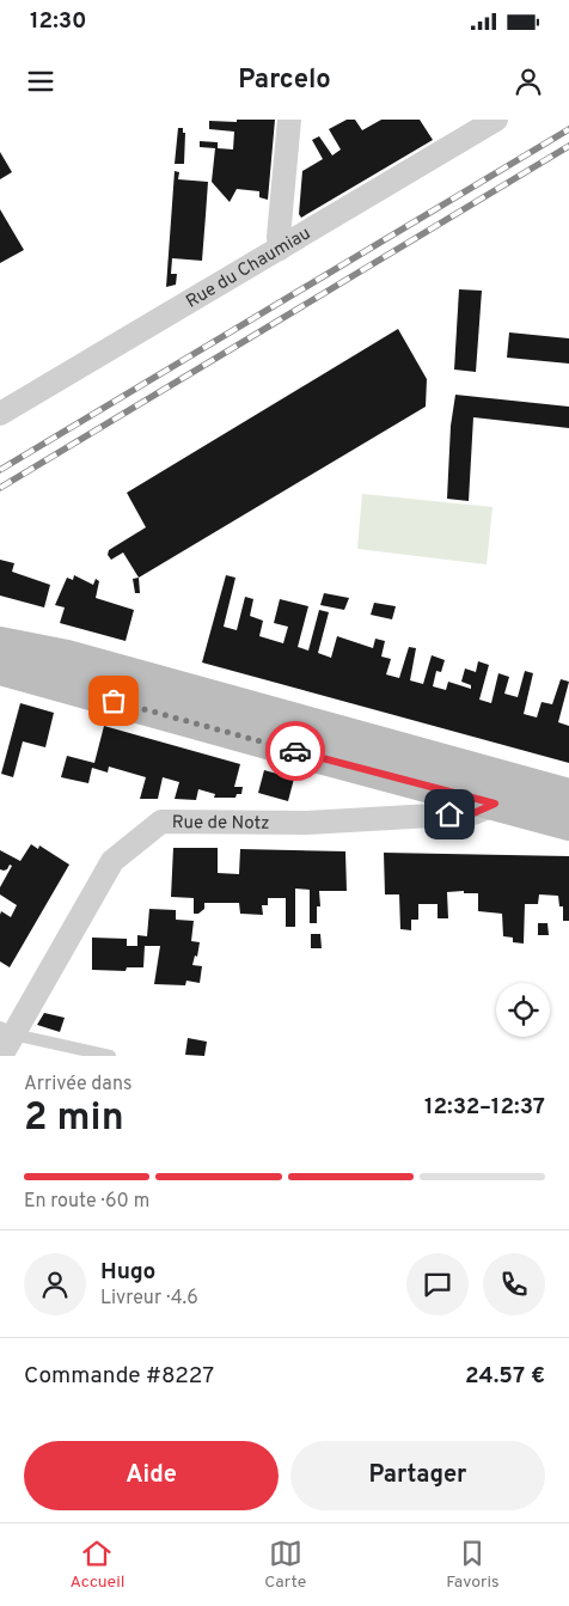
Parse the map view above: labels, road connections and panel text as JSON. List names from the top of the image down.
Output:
{
  "streets": {
    "street": ["Rue du Chaumiau", "Rue de Notz"]
  },
  "page": {
    "status": "12:30",
    "header": "Parcelo",
    "heading": ["2 min", "Arrivée dans", "12:32–12:37"],
    "panel": [
      "Hugo",
      "Livreur · 4.6",
      "Commande #8227",
      "24.57 €"
    ],
    "bar": "En route · 60 m",
    "buttons": ["Aide", "Partager"],
    "tabs": ["Accueil", "Carte", "Favoris"]
  }
}
